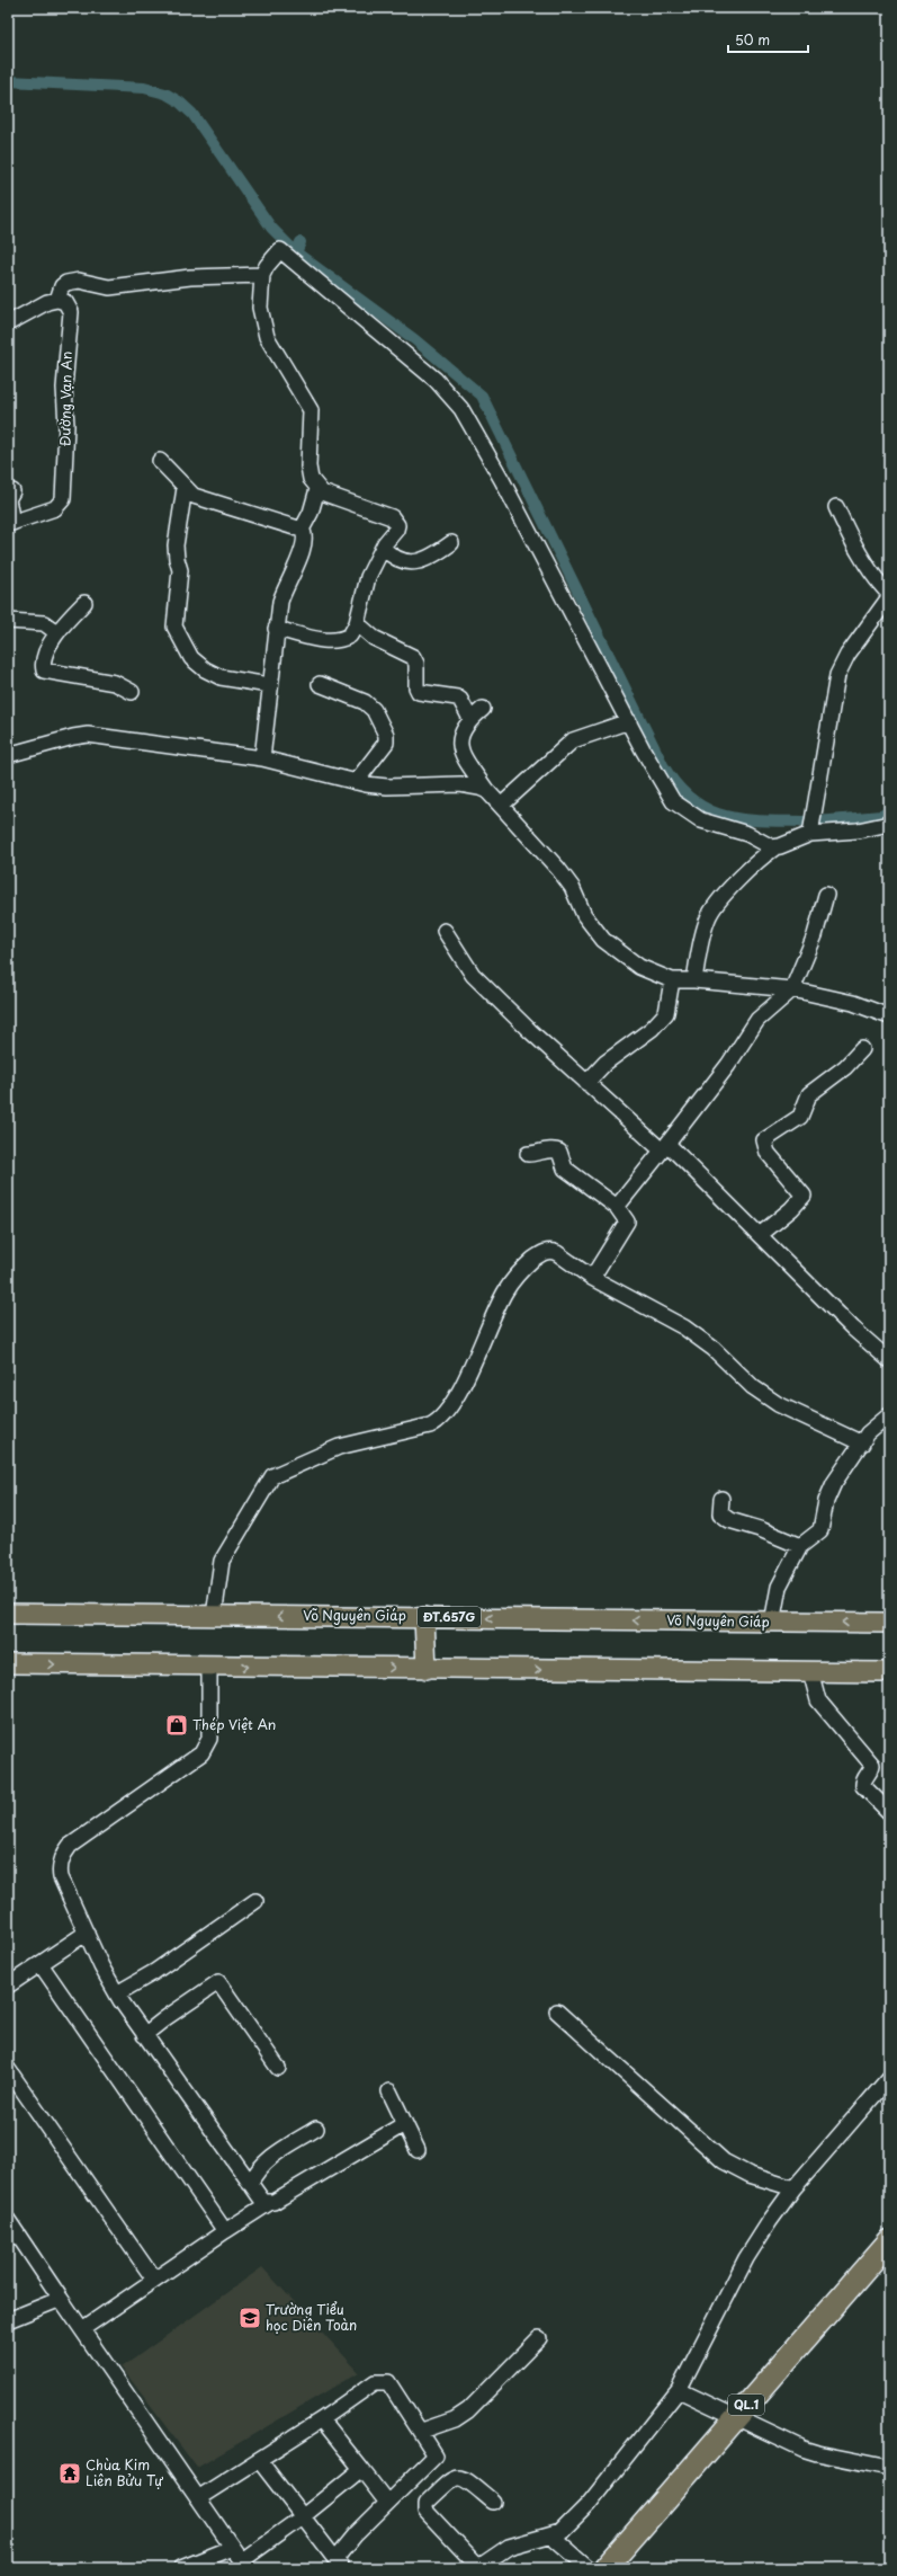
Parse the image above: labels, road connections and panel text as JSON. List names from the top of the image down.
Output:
{
  "streets": {
    "highway": ["QL.1"],
    "main road": ["Võ Nguyên Giáp", "ĐT.657G"],
    "street": ["Đường Vạn An"]
  },
  "places": {
    "shop": ["Thép Việt An"],
    "school or university": ["Trường Tiểu học Diên Toàn"],
    "temple": ["Chùa Kim Liên Bửu Tự"]
  },
  "scale_bar": "50 m"
}
